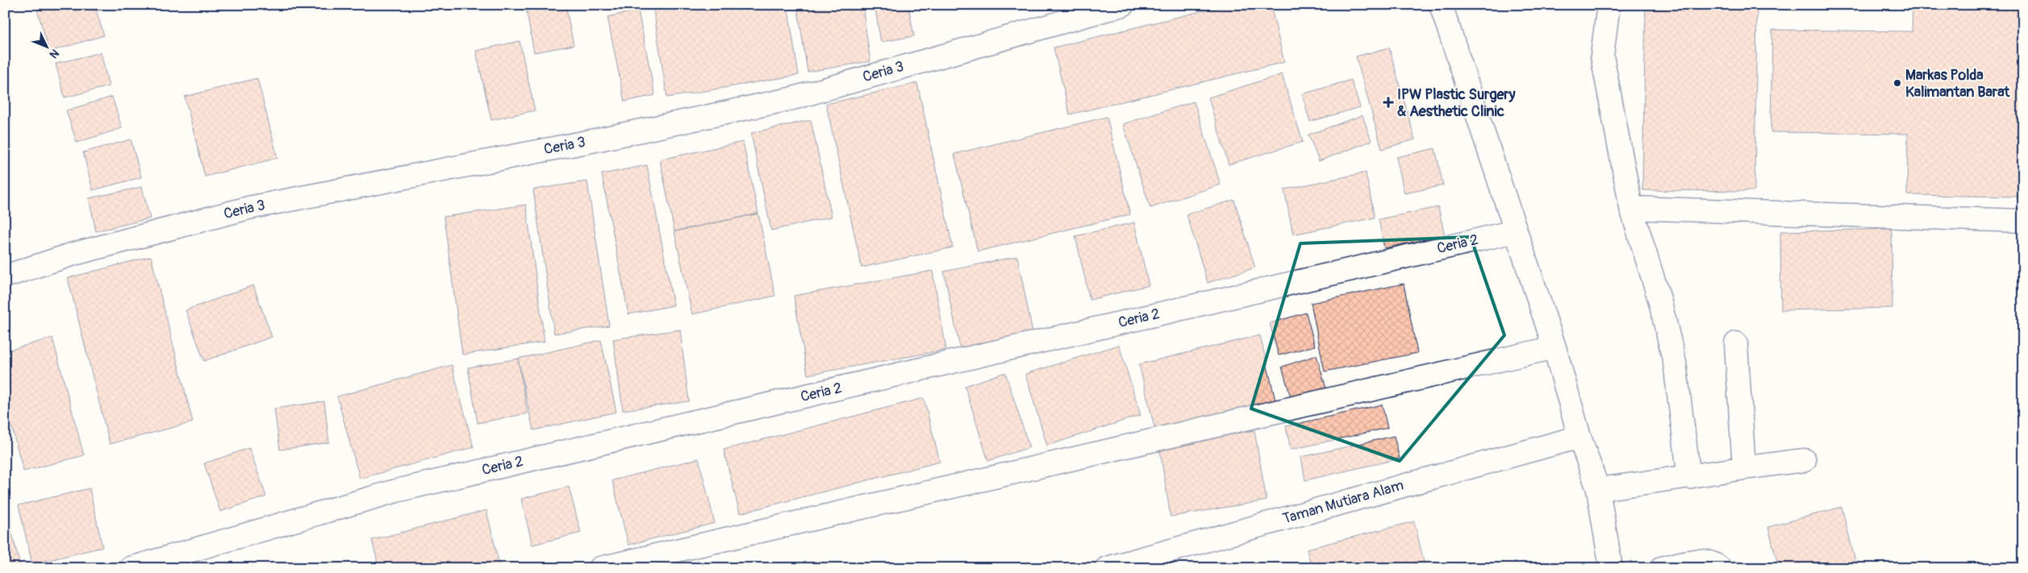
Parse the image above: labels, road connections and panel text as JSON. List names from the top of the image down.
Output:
{
  "streets": {
    "street": ["Ceria 3", "Ceria 2", "Taman Mutiara Alam"]
  },
  "places": {
    "other": ["Markas Polda Kalimantan Barat"],
    "health": ["IPW Plastic Surgery & Aesthetic Clinic"]
  },
  "north": "bottom right"
}
